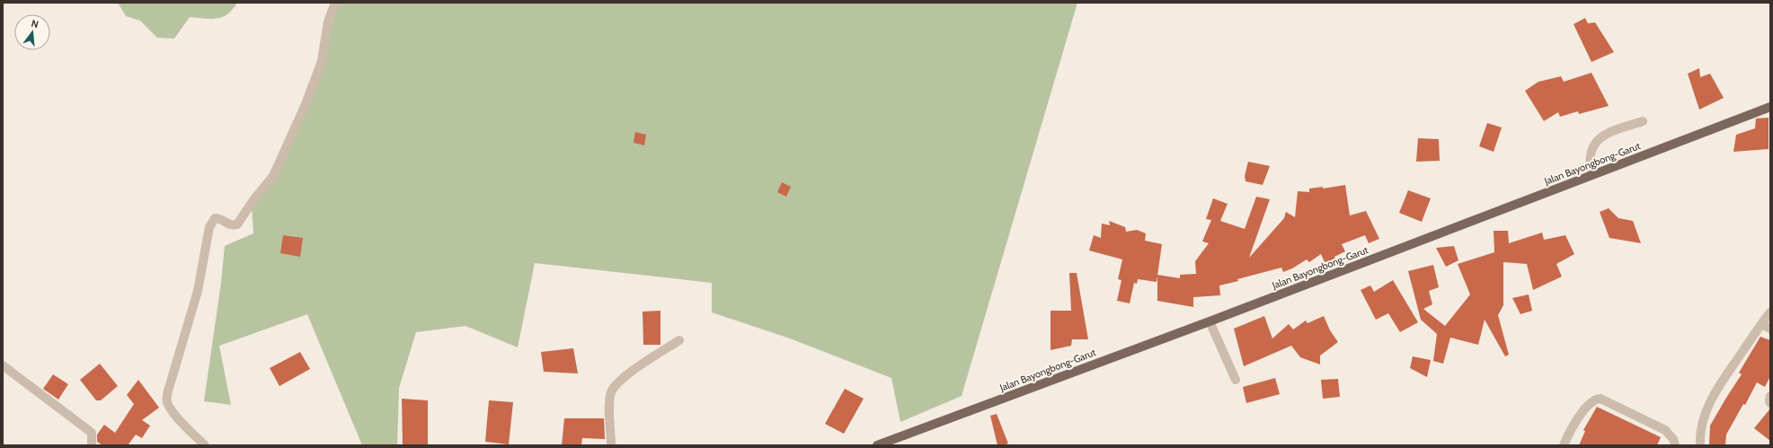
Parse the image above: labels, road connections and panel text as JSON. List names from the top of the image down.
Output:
{
  "streets": {
    "main road": ["Jalan Bayongbong-Garut"]
  },
  "north": "top"
}
